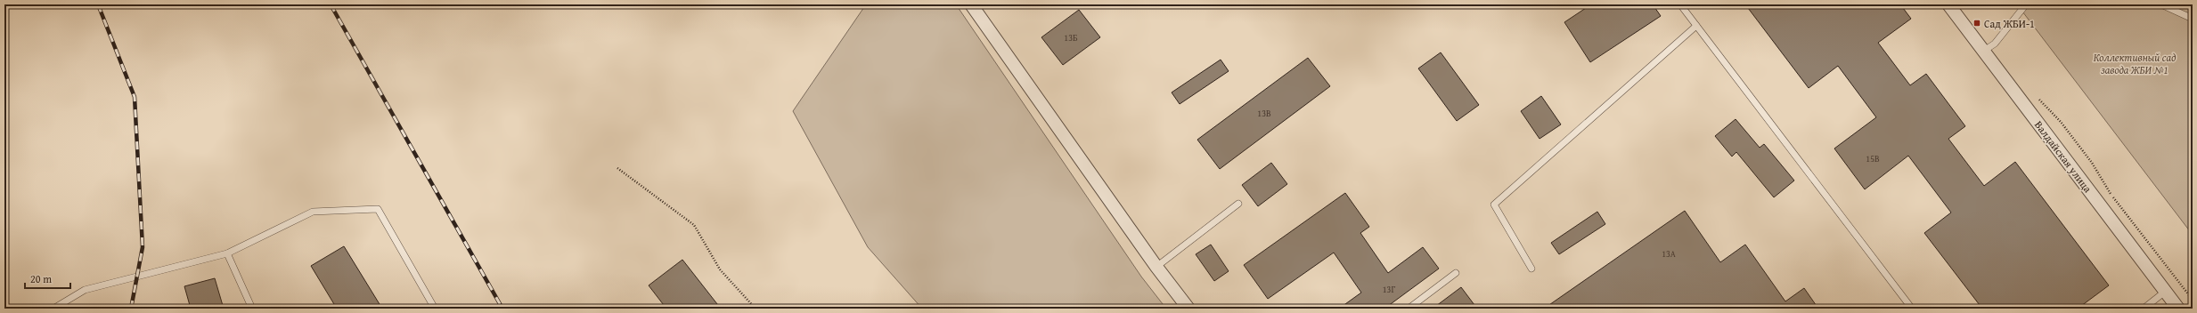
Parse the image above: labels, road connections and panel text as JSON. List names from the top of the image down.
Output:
{
  "streets": {
    "street": ["Валдайская улица"]
  },
  "parks": ["Коллективный сад завода ЖБИ №1"],
  "places": {
    "transit": ["Сад ЖБИ-1"]
  },
  "house_numbers": [
    "13Б",
    "13В",
    "15В",
    "13А",
    "13Г"
  ],
  "scale_bar": "20 m"
}
